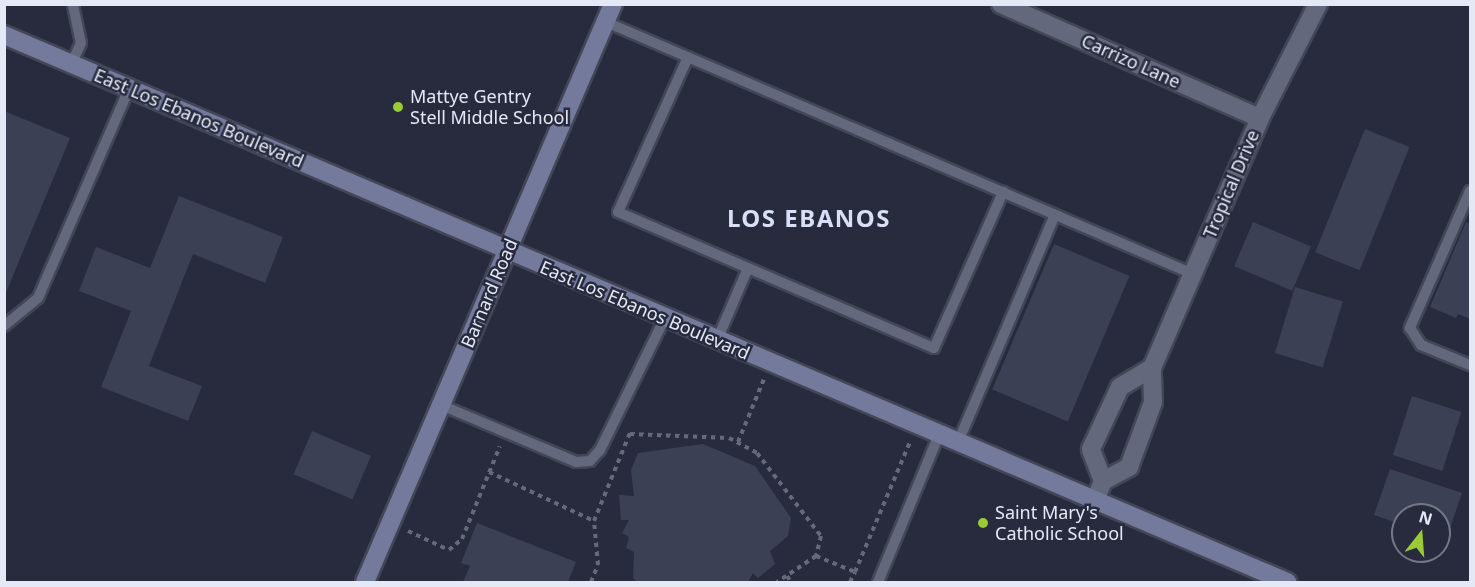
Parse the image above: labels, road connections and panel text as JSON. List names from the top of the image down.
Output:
{
  "streets": {
    "street": [
      "Carrizo Lane",
      "East Los Ebanos Boulevard",
      "Tropical Drive",
      "Barnard Road"
    ]
  },
  "crossings": [
    ["Carrizo Lane", "Tropical Drive"],
    ["East Los Ebanos Boulevard", "Barnard Road"]
  ],
  "districts": ["LOS EBANOS"],
  "places": ["Mattye Gentry Stell Middle School", "Saint Mary's Catholic School"],
  "north": "top"
}
